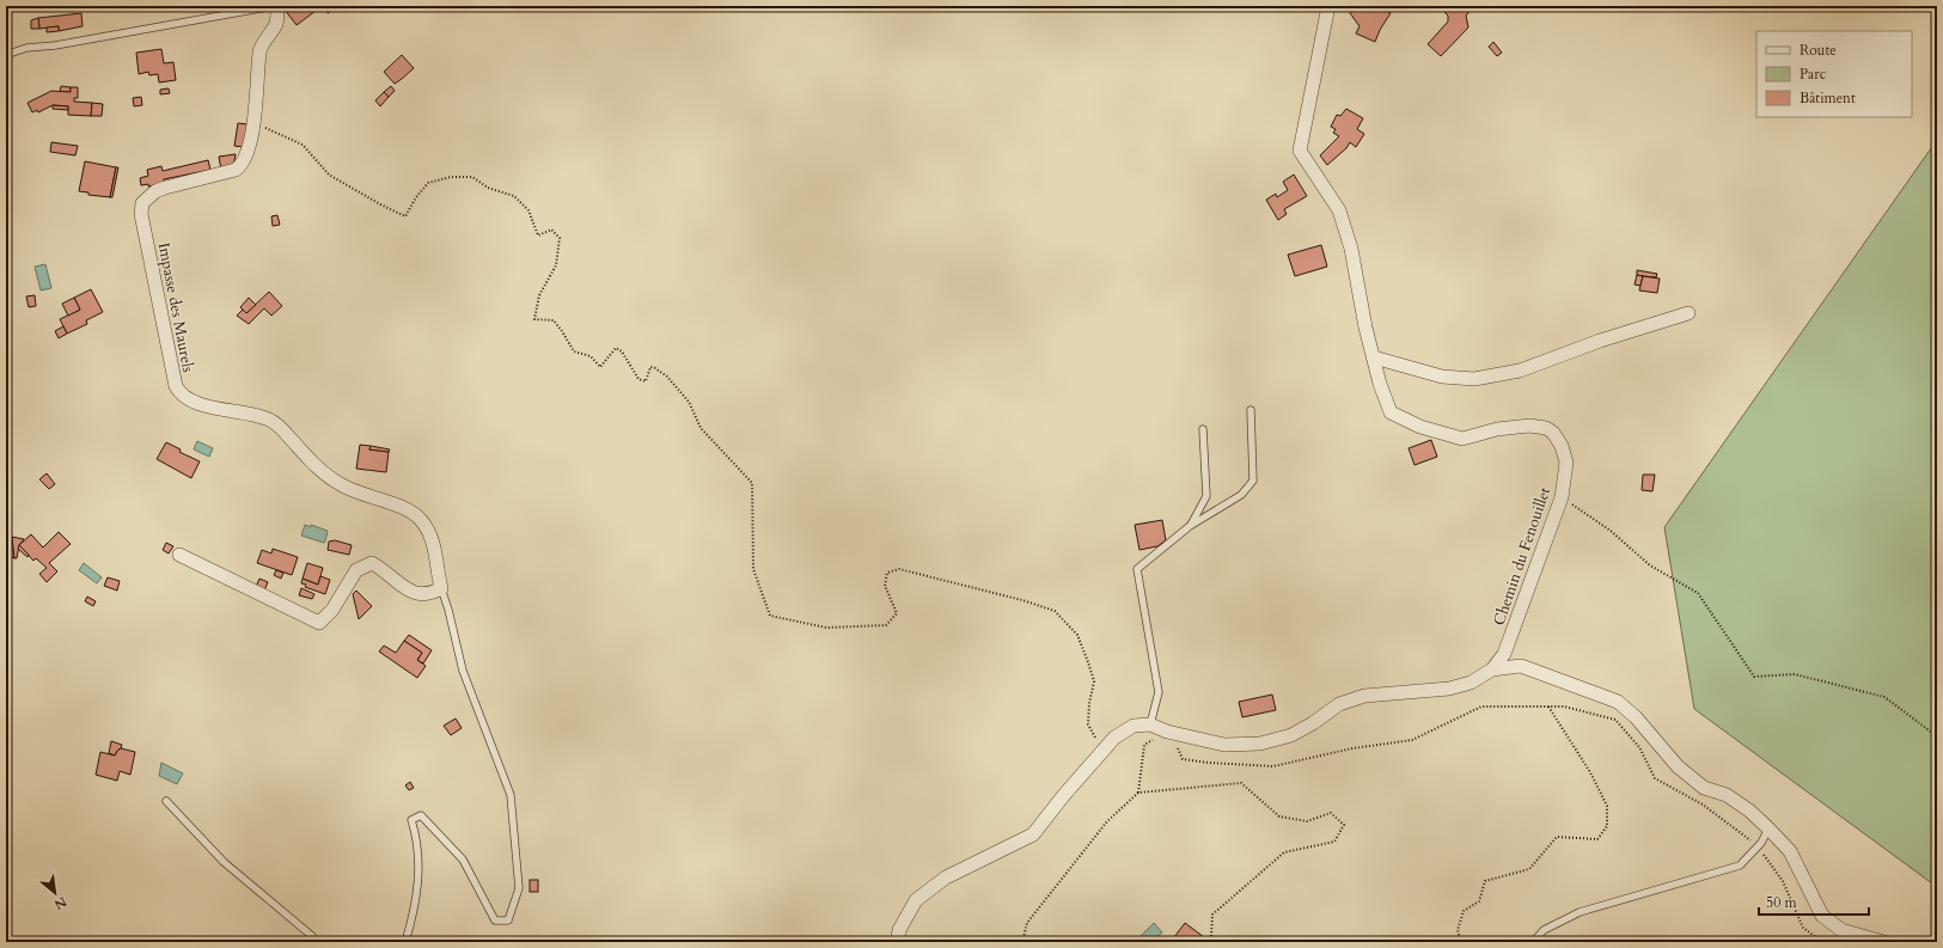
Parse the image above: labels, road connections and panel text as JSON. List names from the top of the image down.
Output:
{
  "streets": {
    "street": ["Impasse des Maurels", "Chemin du Fenouillet"]
  },
  "legend": ["Route", "Parc", "Bâtiment"],
  "scale_bar": "50 m",
  "north": "bottom right"
}
